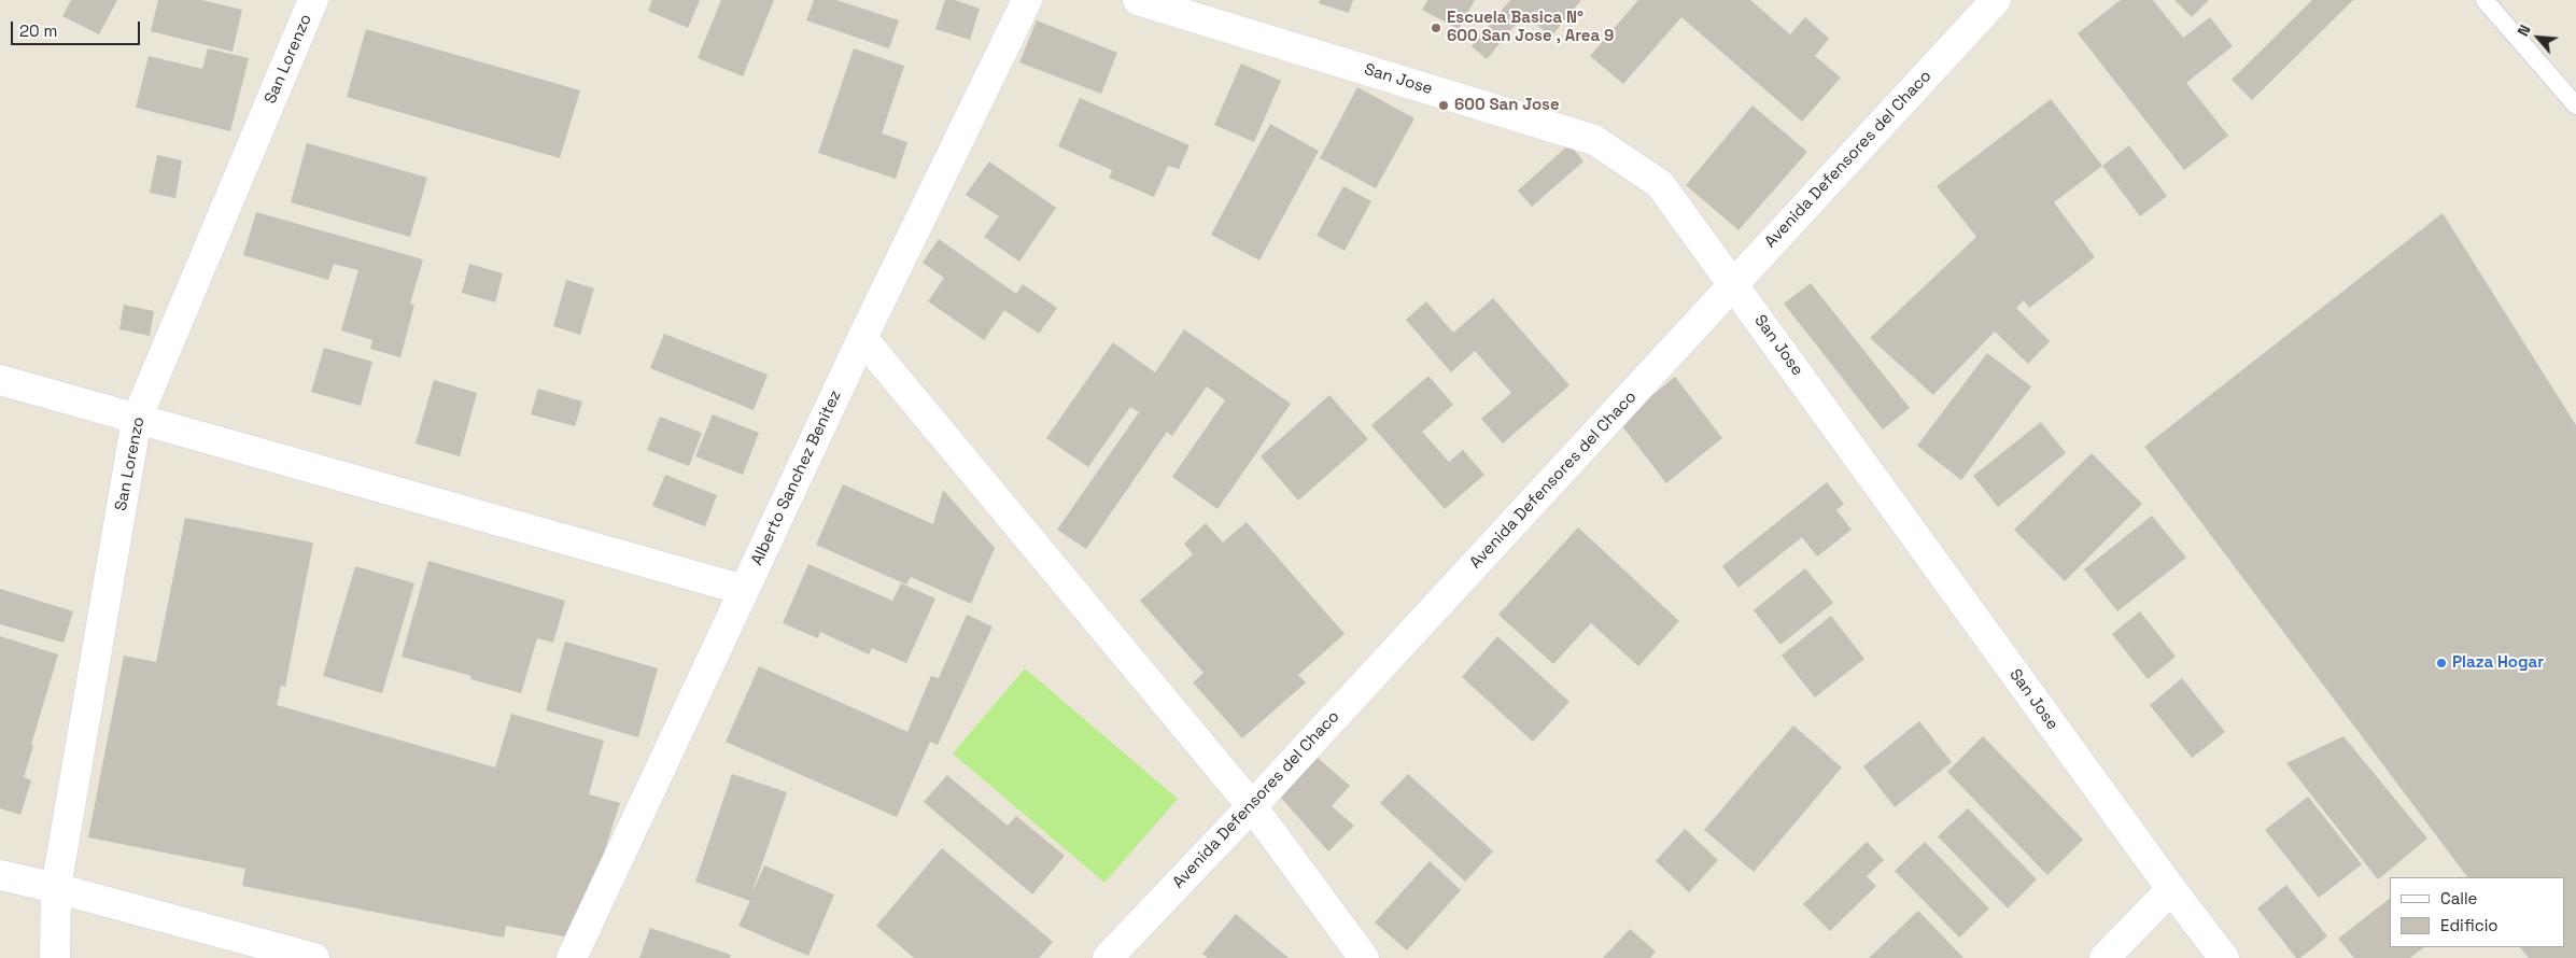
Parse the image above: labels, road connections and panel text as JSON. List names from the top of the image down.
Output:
{
  "streets": {
    "street": [
      "San Lorenzo",
      "San Jose",
      "Avenida Defensores del Chaco",
      "Alberto Sanchez Benitez"
    ]
  },
  "crossings": [
    ["San Jose", "Avenida Defensores del Chaco"]
  ],
  "places": ["Escuela Basica N° 600 San Jose , Area 9", "600 San Jose", "Plaza Hogar"],
  "legend": ["Calle", "Edificio"],
  "scale_bar": "20 m",
  "north": "top left"
}
